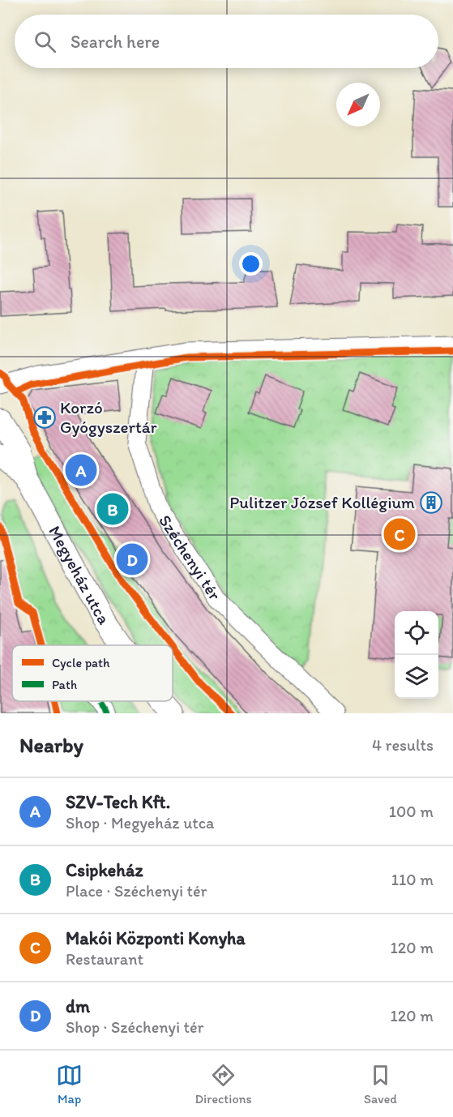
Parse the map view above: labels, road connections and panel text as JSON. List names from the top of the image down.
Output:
{
  "streets": {
    "main road": ["Megyeház utca"],
    "street": ["Széchenyi tér"]
  },
  "places": {
    "pharmacy": ["Korzó Gyógyszertár"],
    "building": ["Pulitzer József Kollégium"]
  },
  "legend": ["Cycle path", "Path"],
  "north": "bottom left",
  "page": {
    "search": "Search here",
    "pins": [
      "A",
      "B",
      "C",
      "D"
    ],
    "heading": ["Nearby", "4 results"],
    "list": [
      {
        "mark": "A",
        "name": "SZV-Tech Kft.",
        "note": "Shop · Megyeház utca",
        "value": "100 m"
      },
      {
        "mark": "B",
        "name": "Csipkeház",
        "note": "Place · Széchenyi tér",
        "value": "110 m"
      },
      {
        "mark": "C",
        "name": "Makói Központi Konyha",
        "note": "Restaurant",
        "value": "120 m"
      },
      {
        "mark": "D",
        "name": "dm",
        "note": "Shop · Széchenyi tér",
        "value": "120 m"
      }
    ],
    "nav": ["Map", "Directions", "Saved"]
  }
}
